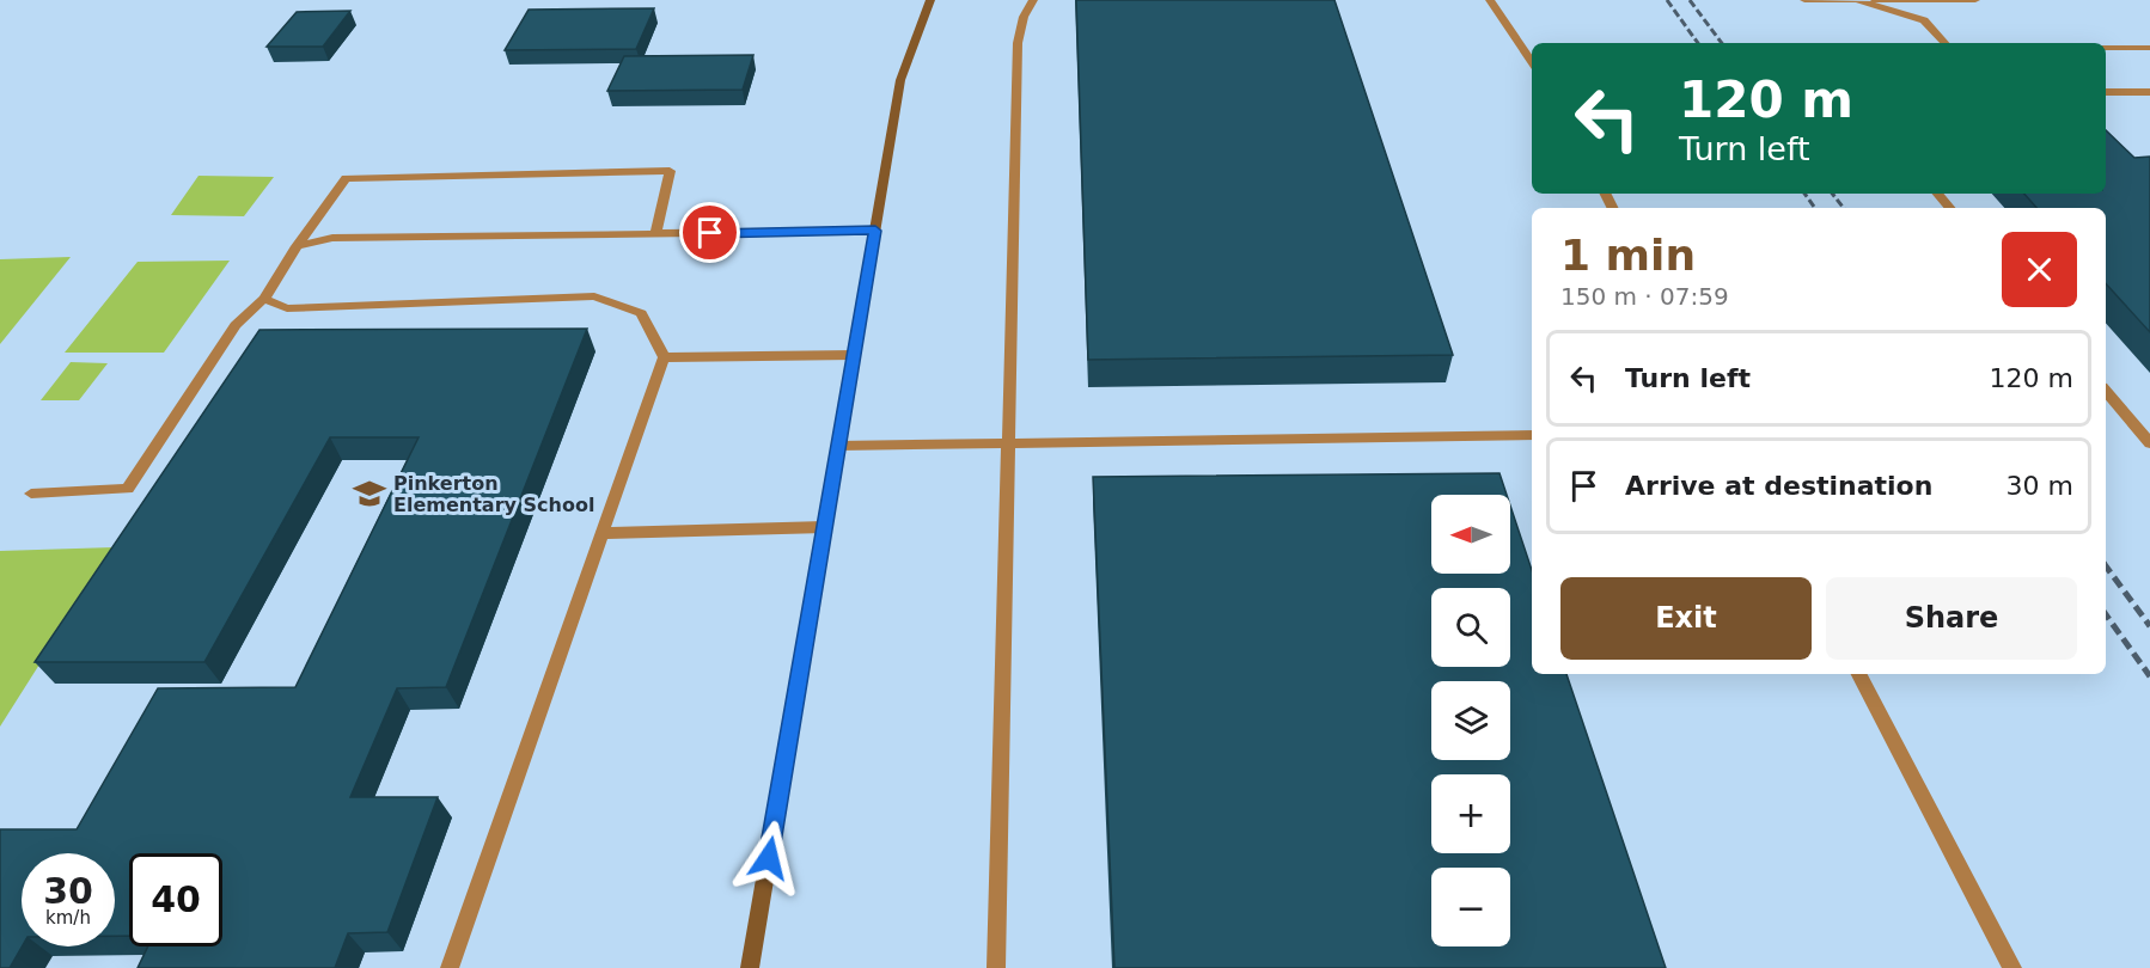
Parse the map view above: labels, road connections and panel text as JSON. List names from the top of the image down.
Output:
{
  "places": {
    "school or university": ["Pinkerton Elementary School"]
  },
  "north": "left",
  "page": {
    "turn": ["120 m", "Turn left"],
    "heading": ["1 min", "150 m · 07:59"],
    "list": [
      {
        "name": "Turn left",
        "value": "120 m"
      },
      {
        "name": "Arrive at destination",
        "value": "30 m"
      }
    ],
    "map_buttons": ["+", "−"],
    "buttons": ["Exit", "Share"],
    "speed": "30 km/h",
    "limit": "40"
  }
}
